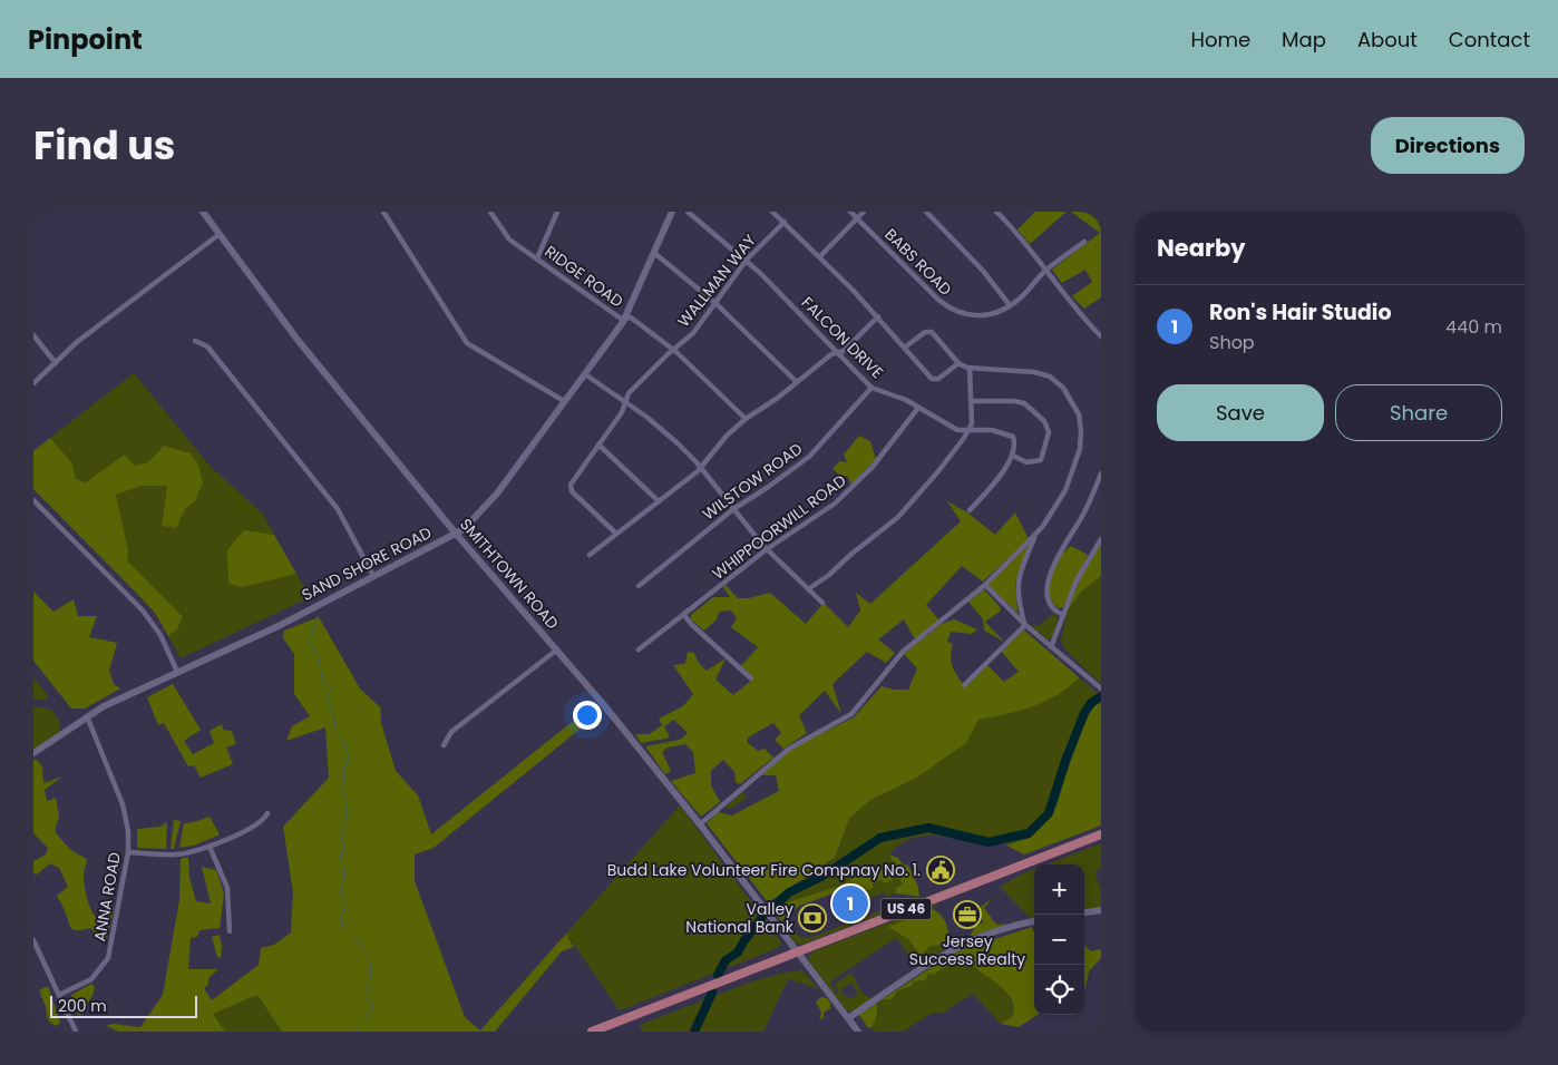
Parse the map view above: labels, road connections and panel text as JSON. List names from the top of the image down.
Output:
{
  "streets": {
    "main road": ["US 46"],
    "street": [
      "BABS ROAD",
      "RIDGE ROAD",
      "WALLMAN WAY",
      "FALCON DRIVE",
      "WILSTOW ROAD",
      "WHIPPOORWILL ROAD",
      "SAND SHORE ROAD",
      "SMITHTOWN ROAD",
      "ANNA ROAD"
    ]
  },
  "crossings": [
    ["RIDGE ROAD", "WALLMAN WAY"],
    ["RIDGE ROAD", "SAND SHORE ROAD"],
    ["WALLMAN WAY", "FALCON DRIVE"],
    ["FALCON DRIVE", "WILSTOW ROAD"],
    ["FALCON DRIVE", "WHIPPOORWILL ROAD"],
    ["SAND SHORE ROAD", "SMITHTOWN ROAD"],
    ["SAND SHORE ROAD", "ANNA ROAD"],
    ["SMITHTOWN ROAD", "US 46"]
  ],
  "places": {
    "public building": ["Budd Lake Volunteer Fire Compnay No. 1."],
    "office": ["Jersey Success Realty"],
    "bank": ["Valley National Bank"]
  },
  "scale_bar": "200 m",
  "page": {
    "header": "Pinpoint",
    "nav": [
      "Home",
      "Map",
      "About",
      "Contact"
    ],
    "title": "Find us",
    "buttons": [
      "Directions",
      ["Save", "Share"]
    ],
    "heading": "Nearby",
    "list": [
      {
        "mark": "1",
        "name": "Ron's Hair Studio",
        "note": "Shop",
        "value": "440 m"
      }
    ],
    "map_buttons": ["+", "−"],
    "pins": "1",
    "scale": "200 m"
  }
}
